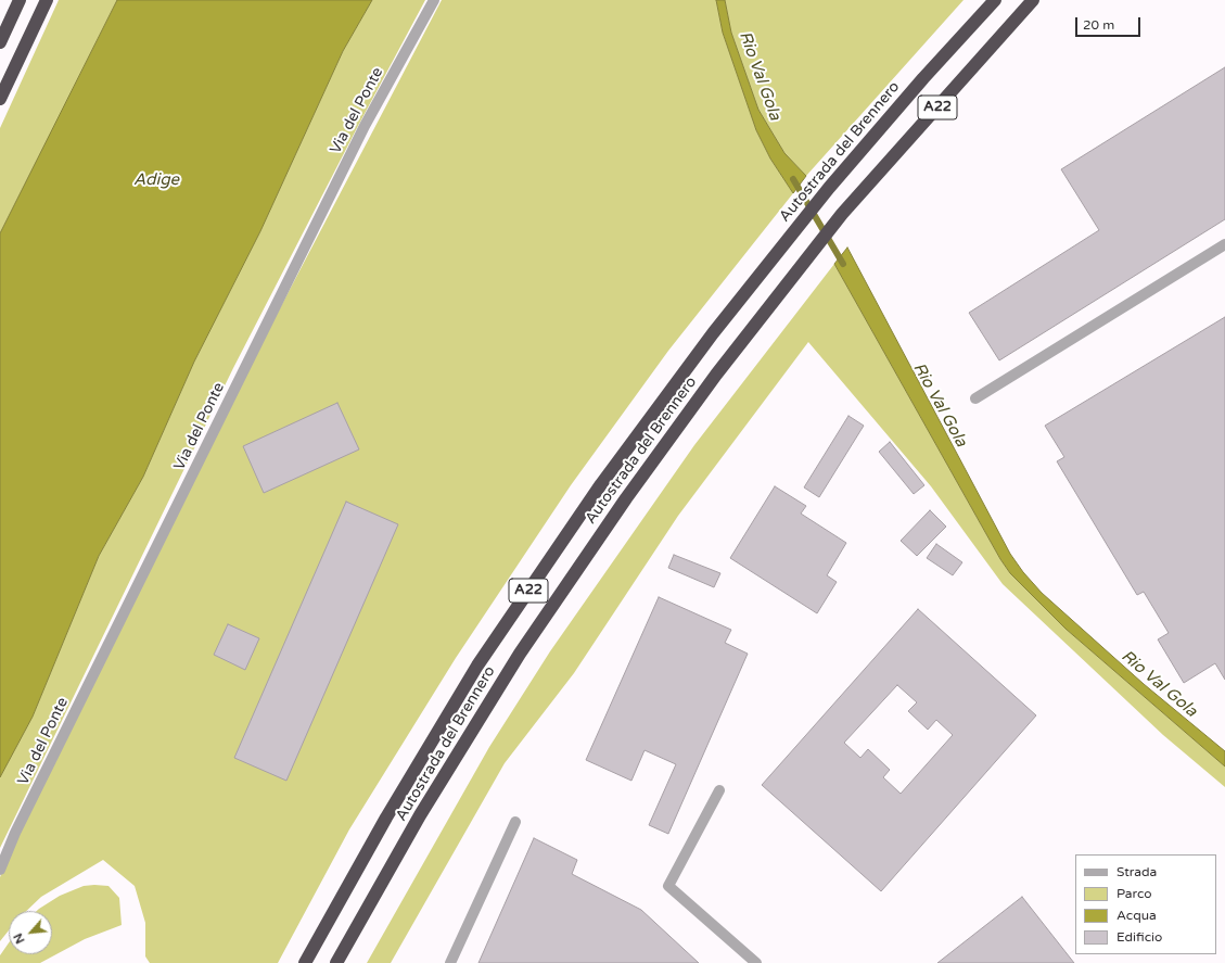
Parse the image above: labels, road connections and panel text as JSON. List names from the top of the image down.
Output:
{
  "streets": {
    "highway": ["A22", "Autostrada del Brennero"],
    "street": ["Via del Ponte"]
  },
  "water": ["Rio Val Gola", "Adige"],
  "legend": [
    "Strada",
    "Parco",
    "Acqua",
    "Edificio"
  ],
  "scale_bar": "20 m",
  "north": "bottom left"
}
